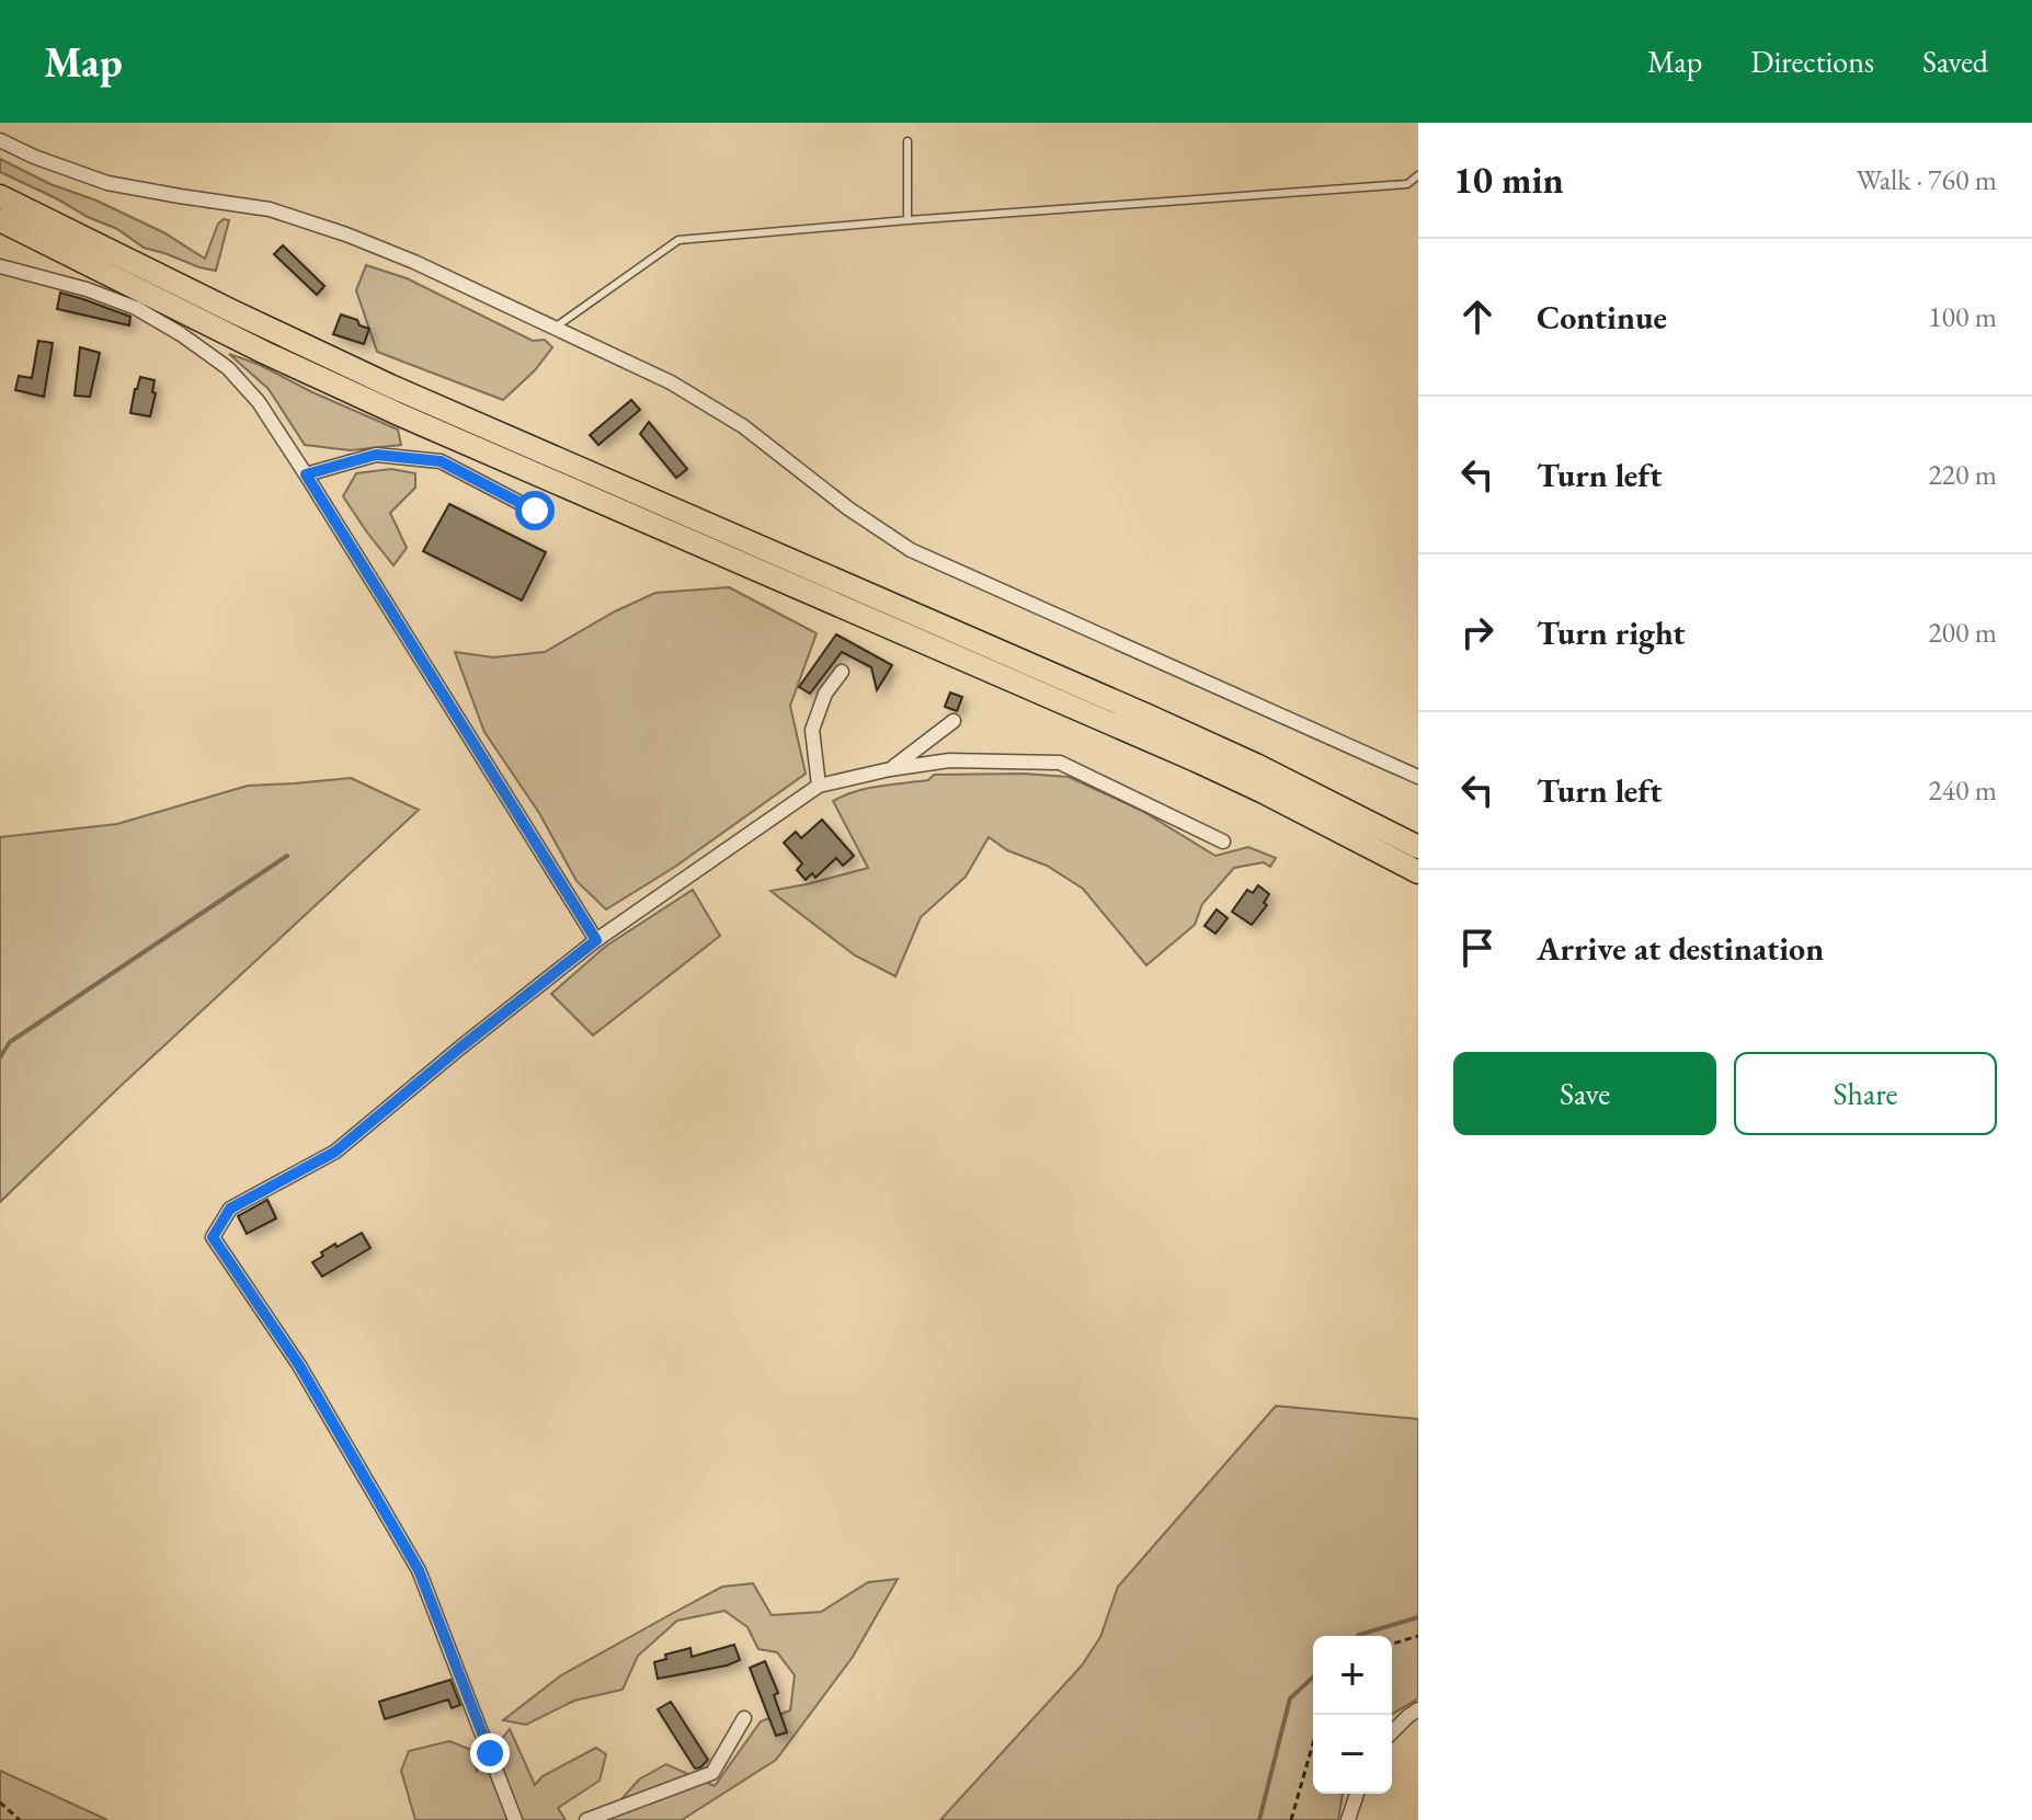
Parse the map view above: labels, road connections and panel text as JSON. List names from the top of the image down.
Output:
{
  "page": {
    "header": "Map",
    "nav": ["Map", "Directions", "Saved"],
    "heading": ["10 min", "Walk · 760 m"],
    "list": [
      ["Continue", "100 m"],
      ["Turn left", "220 m"],
      ["Turn right", "200 m"],
      ["Turn left", "240 m"],
      "Arrive at destination"
    ],
    "buttons": ["Save", "Share"],
    "map_buttons": ["+", "−"]
  }
}
